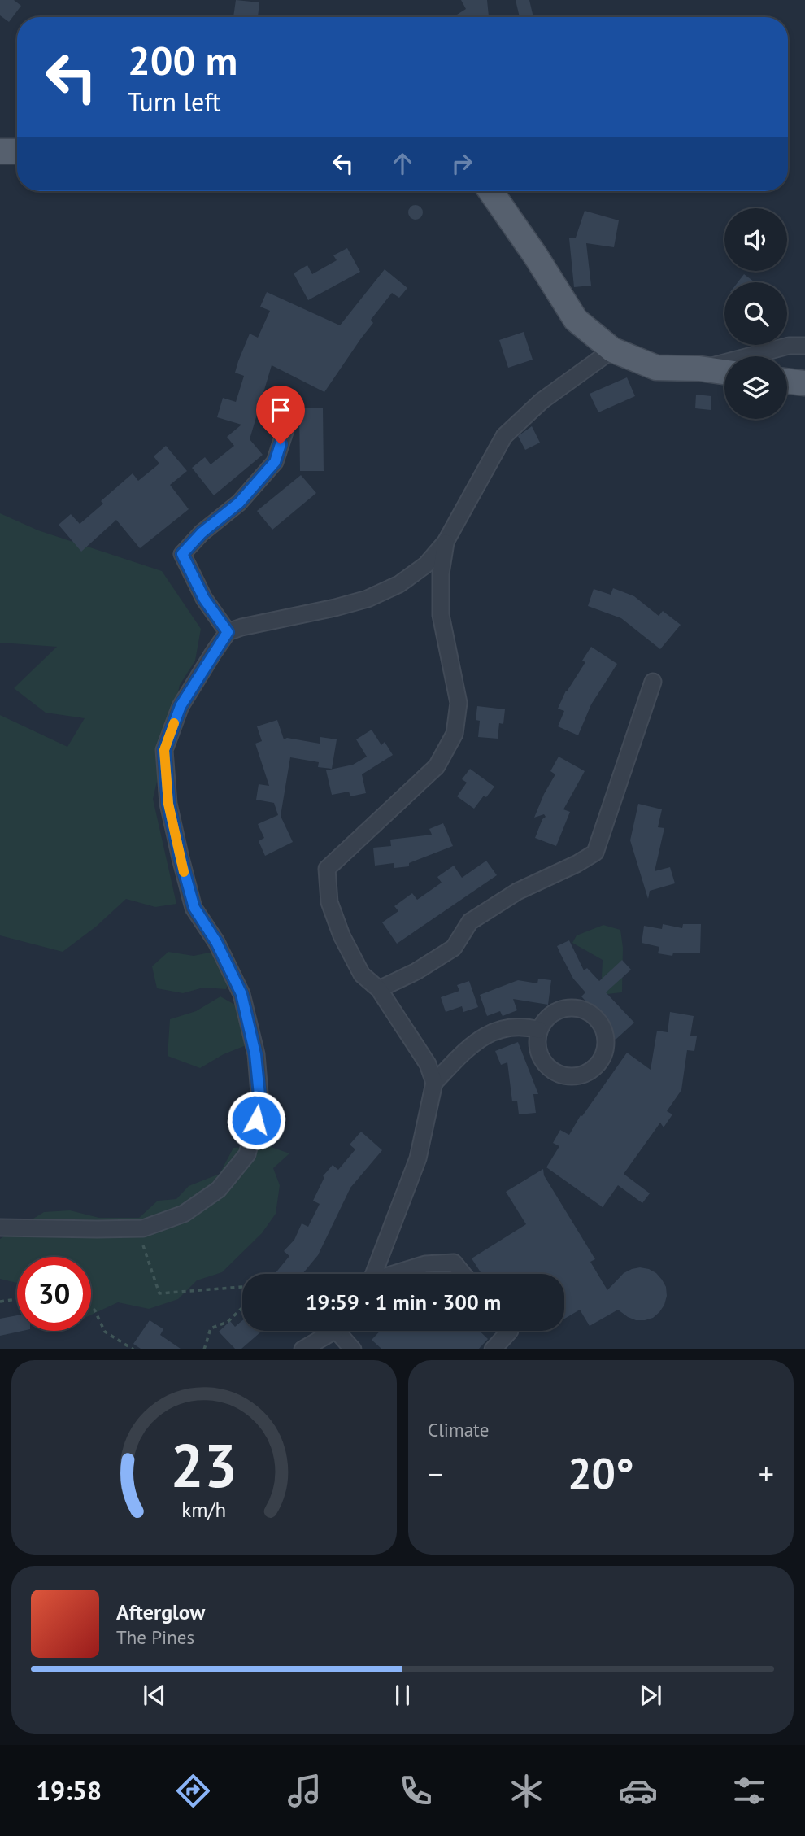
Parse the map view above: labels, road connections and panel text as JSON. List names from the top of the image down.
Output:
{
  "page": {
    "turn": ["200 m", "Turn left"],
    "limit": "30",
    "trip": "19:59 · 1 min · 300 m",
    "tile": "Climate",
    "heat": ["−", "20°", "+"],
    "song": ["Afterglow", "The Pines"],
    "tabs": "19:58",
    "gauge": ["23", "km/h"]
  }
}
